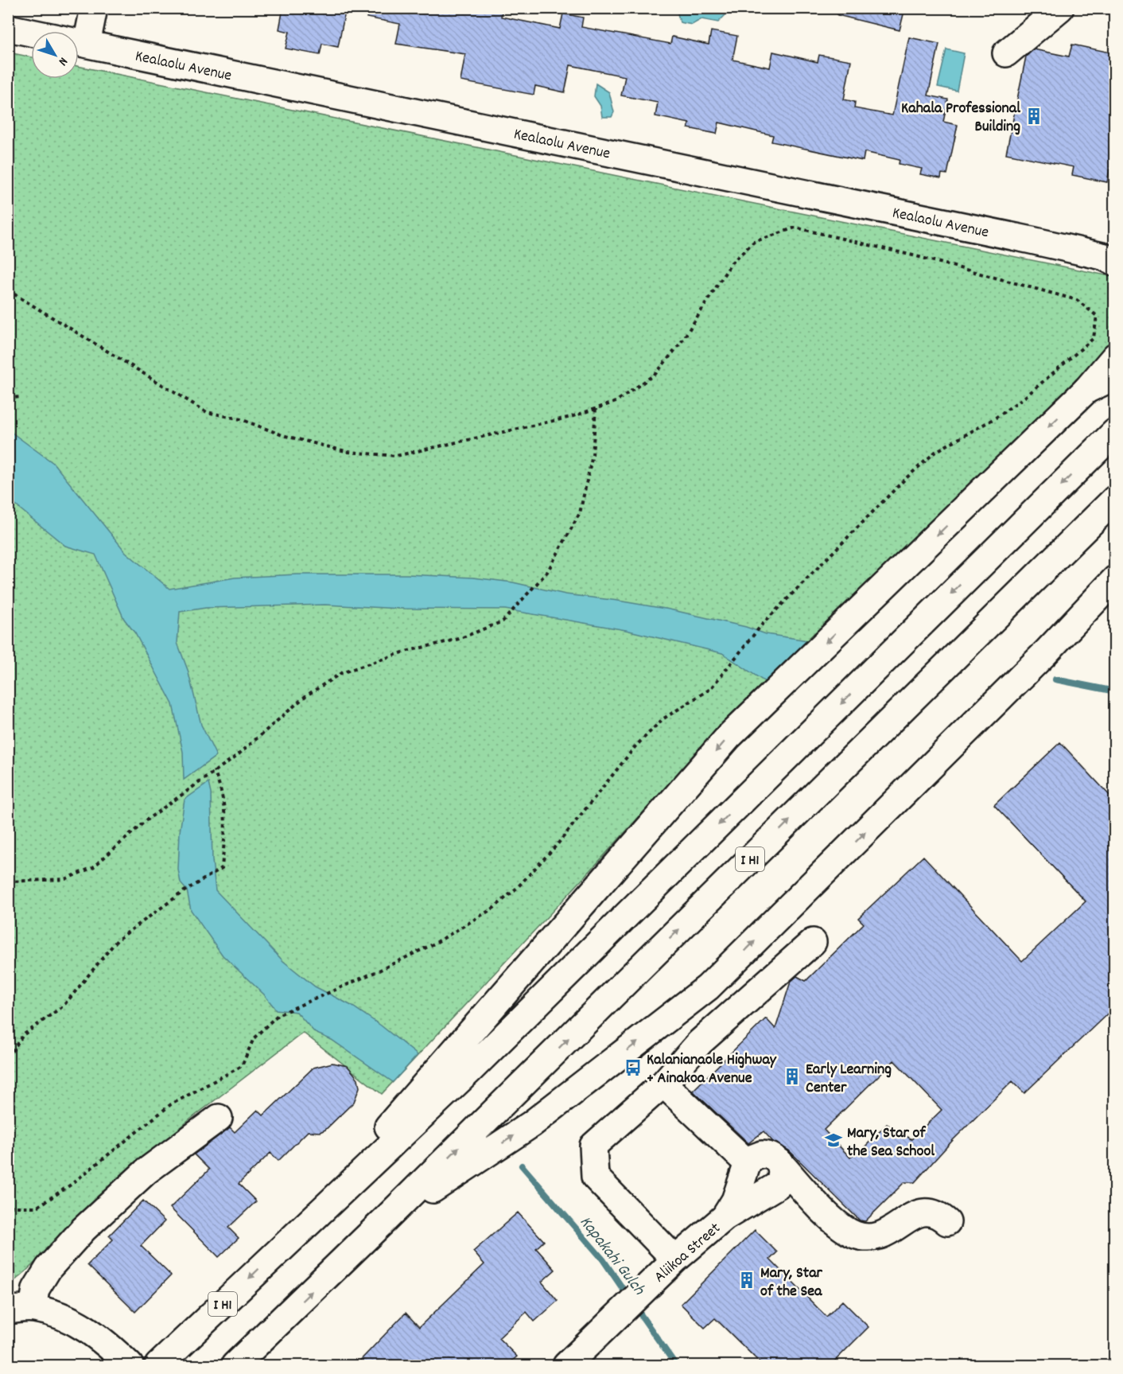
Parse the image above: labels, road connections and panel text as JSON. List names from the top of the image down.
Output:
{
  "streets": {
    "main road": ["Kealaolu Avenue", "I H1", "Aliikoa Street"]
  },
  "water": ["Kapakahi Gulch"],
  "places": {
    "building": ["Kahala Professional Building", "Early Learning Center", "Mary, Star of the Sea"],
    "bus stop": ["Kalanianaole Highway + Ainakoa Avenue"],
    "school or university": ["Mary, Star of the Sea School"]
  },
  "north": "bottom right"
}
